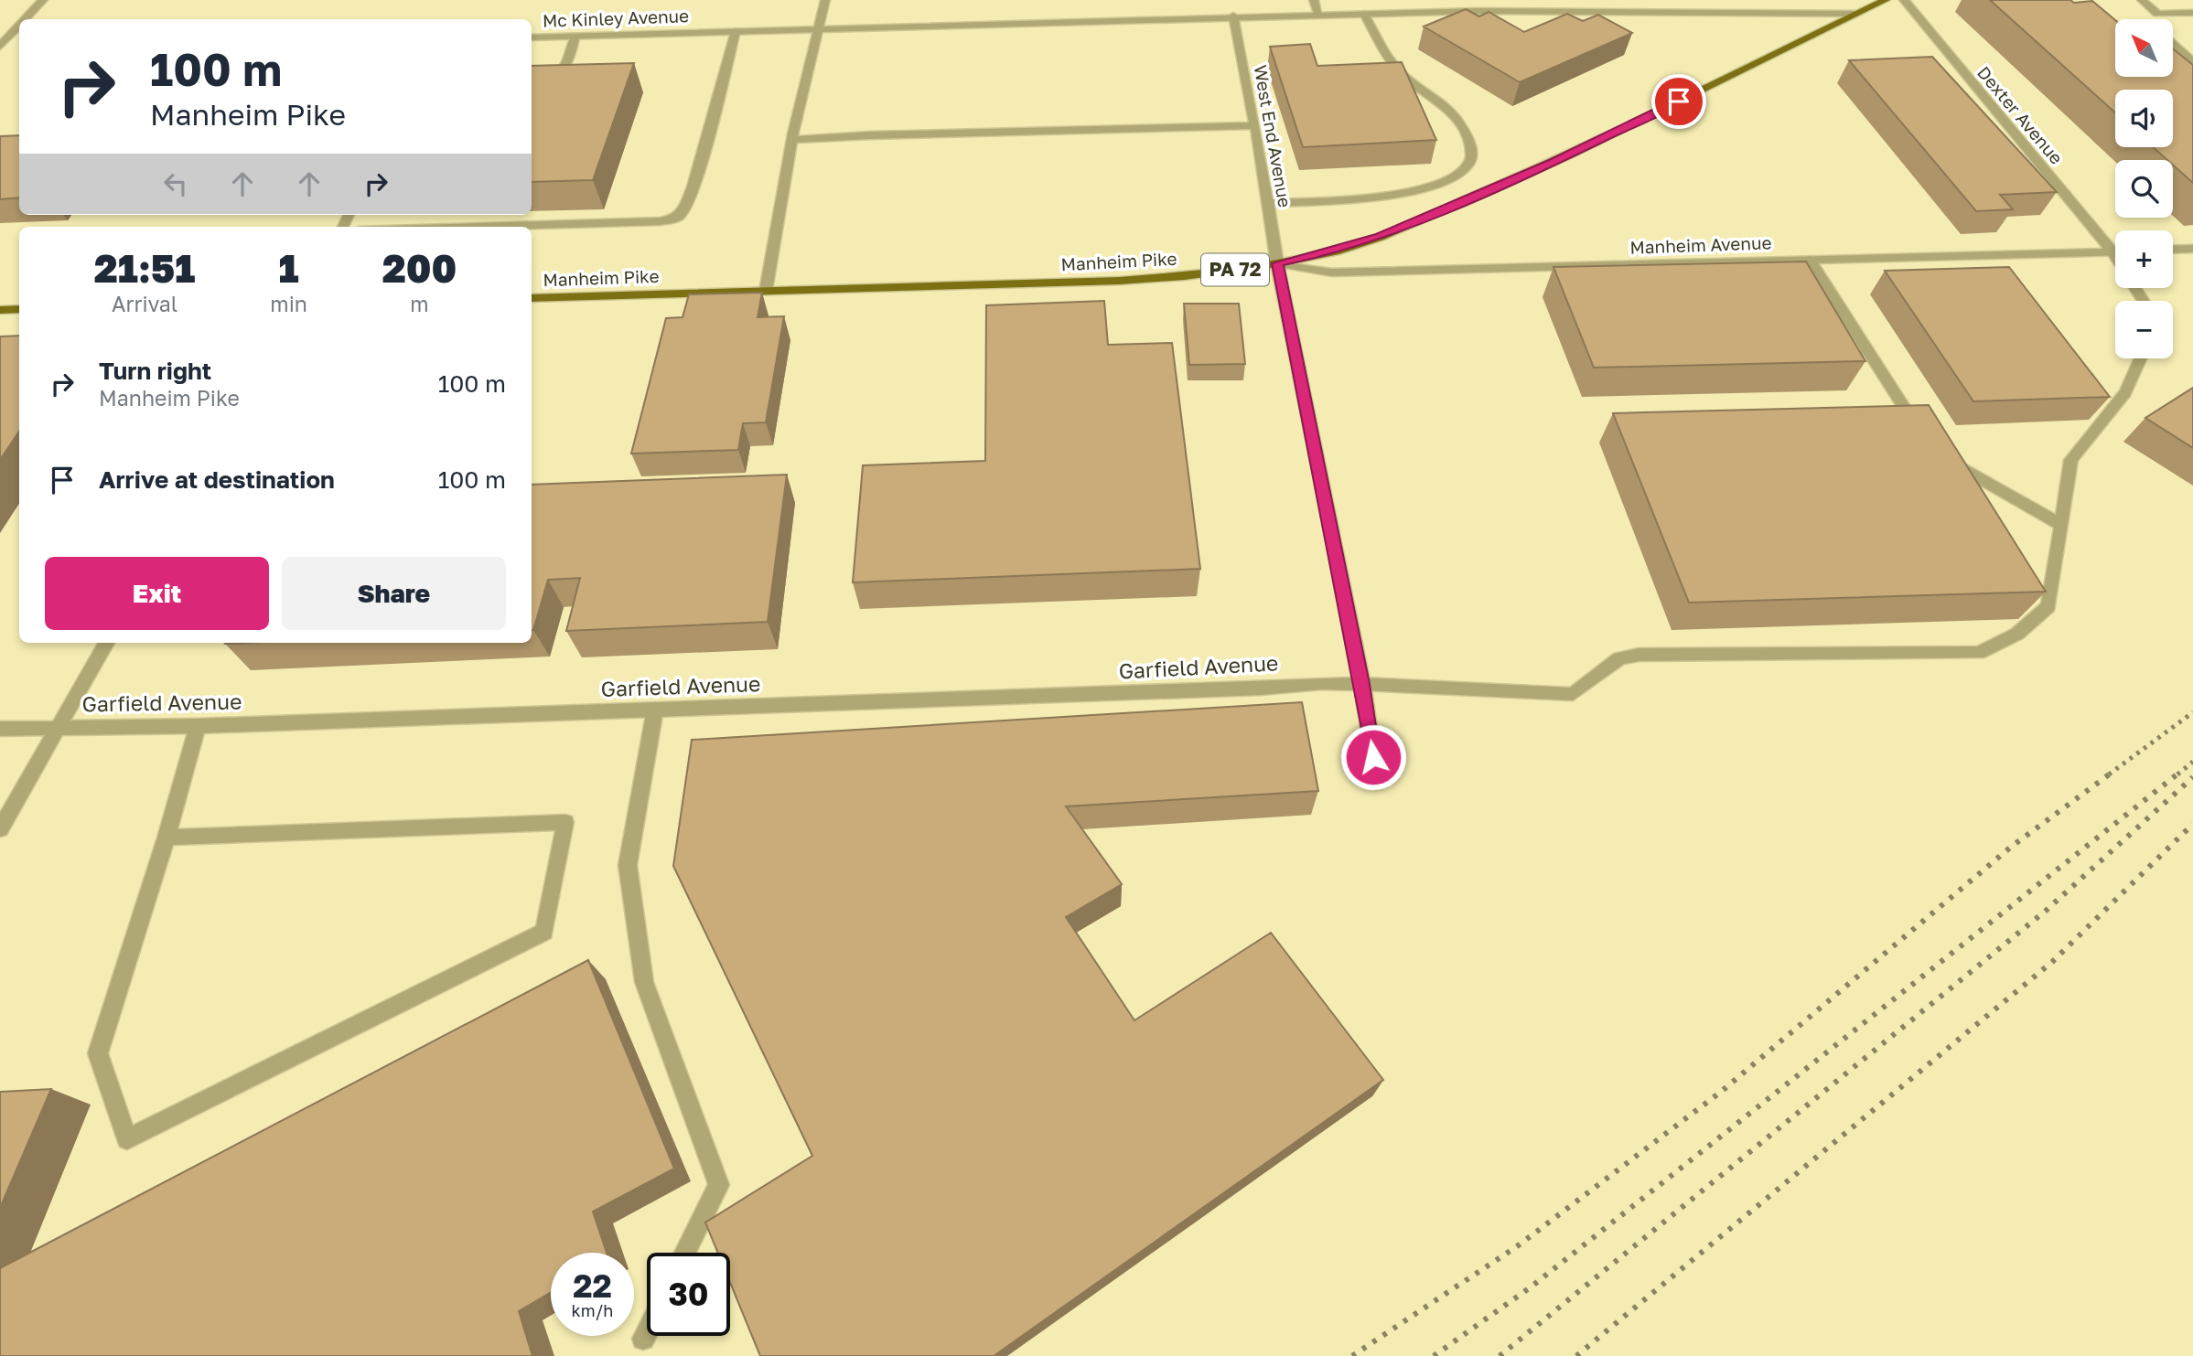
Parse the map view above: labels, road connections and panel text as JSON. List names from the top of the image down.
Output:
{
  "streets": {
    "main road": ["Manheim Pike", "PA 72"],
    "street": [
      "Mc Kinley Avenue",
      "Dexter Avenue",
      "West End Avenue",
      "Manheim Avenue",
      "Garfield Avenue"
    ]
  },
  "crossings": [
    ["Mc Kinley Avenue", "West End Avenue"],
    ["Mc Kinley Avenue", "Manheim Pike"],
    ["Dexter Avenue", "Manheim Avenue"],
    ["West End Avenue", "Manheim Avenue"],
    ["West End Avenue", "Manheim Pike"],
    ["West End Avenue", "Garfield Avenue"],
    ["Manheim Avenue", "Manheim Pike"]
  ],
  "north": "top left",
  "page": {
    "map_buttons": ["+", "−"],
    "turn": ["100 m", "Manheim Pike"],
    "eta": [
      "21:51",
      "Arrival",
      "1",
      "min",
      "200",
      "m"
    ],
    "list": [
      {
        "name": "Turn right",
        "note": "Manheim Pike",
        "value": "100 m"
      },
      {
        "name": "Arrive at destination",
        "value": "100 m"
      }
    ],
    "buttons": ["Exit", "Share"],
    "speed": "22 km/h",
    "limit": "30"
  }
}
